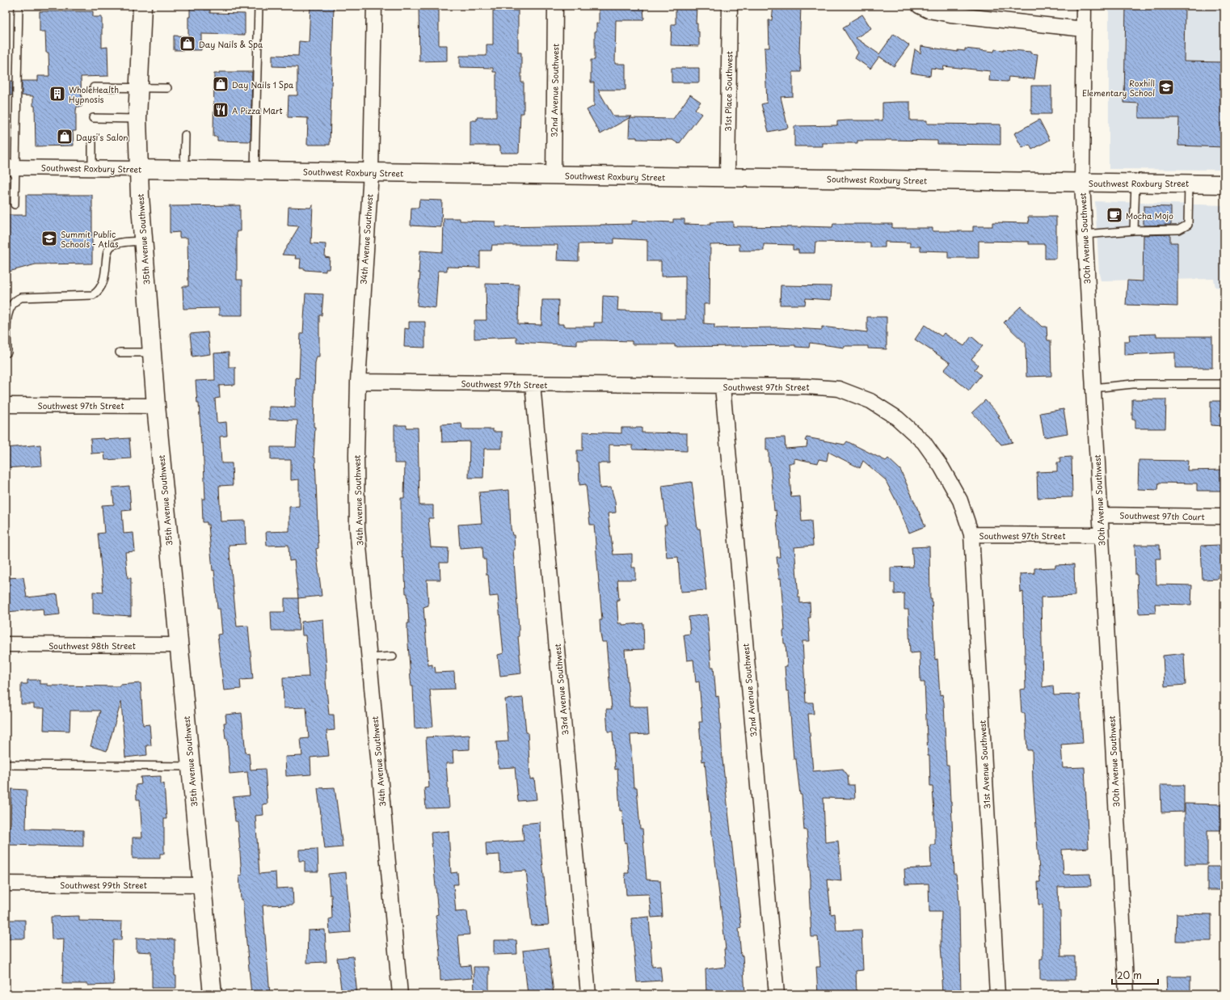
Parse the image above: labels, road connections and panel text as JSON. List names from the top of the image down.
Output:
{
  "streets": {
    "main road": ["Southwest Roxbury Street", "35th Avenue Southwest"],
    "street": [
      "32nd Avenue Southwest",
      "31st Place Southwest",
      "30th Avenue Southwest",
      "34th Avenue Southwest",
      "Southwest 97th Street",
      "Southwest 97th Court",
      "Southwest 98th Street",
      "33rd Avenue Southwest",
      "31st Avenue Southwest",
      "Southwest 99th Street"
    ]
  },
  "crossings": [
    ["32nd Avenue Southwest", "Southwest Roxbury Street"],
    ["32nd Avenue Southwest", "Southwest 97th Street"],
    ["31st Place Southwest", "Southwest Roxbury Street"],
    ["Southwest Roxbury Street", "30th Avenue Southwest"],
    ["Southwest Roxbury Street", "35th Avenue Southwest"],
    ["Southwest Roxbury Street", "34th Avenue Southwest"],
    ["30th Avenue Southwest", "Southwest 97th Street"],
    ["30th Avenue Southwest", "Southwest 97th Court"],
    ["35th Avenue Southwest", "Southwest 97th Street"],
    ["35th Avenue Southwest", "Southwest 98th Street"],
    ["35th Avenue Southwest", "Southwest 99th Street"],
    ["34th Avenue Southwest", "Southwest 97th Street"],
    ["Southwest 97th Street", "33rd Avenue Southwest"],
    ["Southwest 97th Street", "31st Avenue Southwest"]
  ],
  "places": {
    "shop": ["Day Nails & Spa", "Day Nails 1 Spa", "Daysi's Salon"],
    "school or university": ["Roxhill Elementary School", "Summit Public Schools - Atlas"],
    "building": ["WholeHealth Hypnosis"],
    "restaurant": ["A Pizza Mart"],
    "cafe": ["Mocha Mojo"]
  },
  "scale_bar": "20 m"
}
